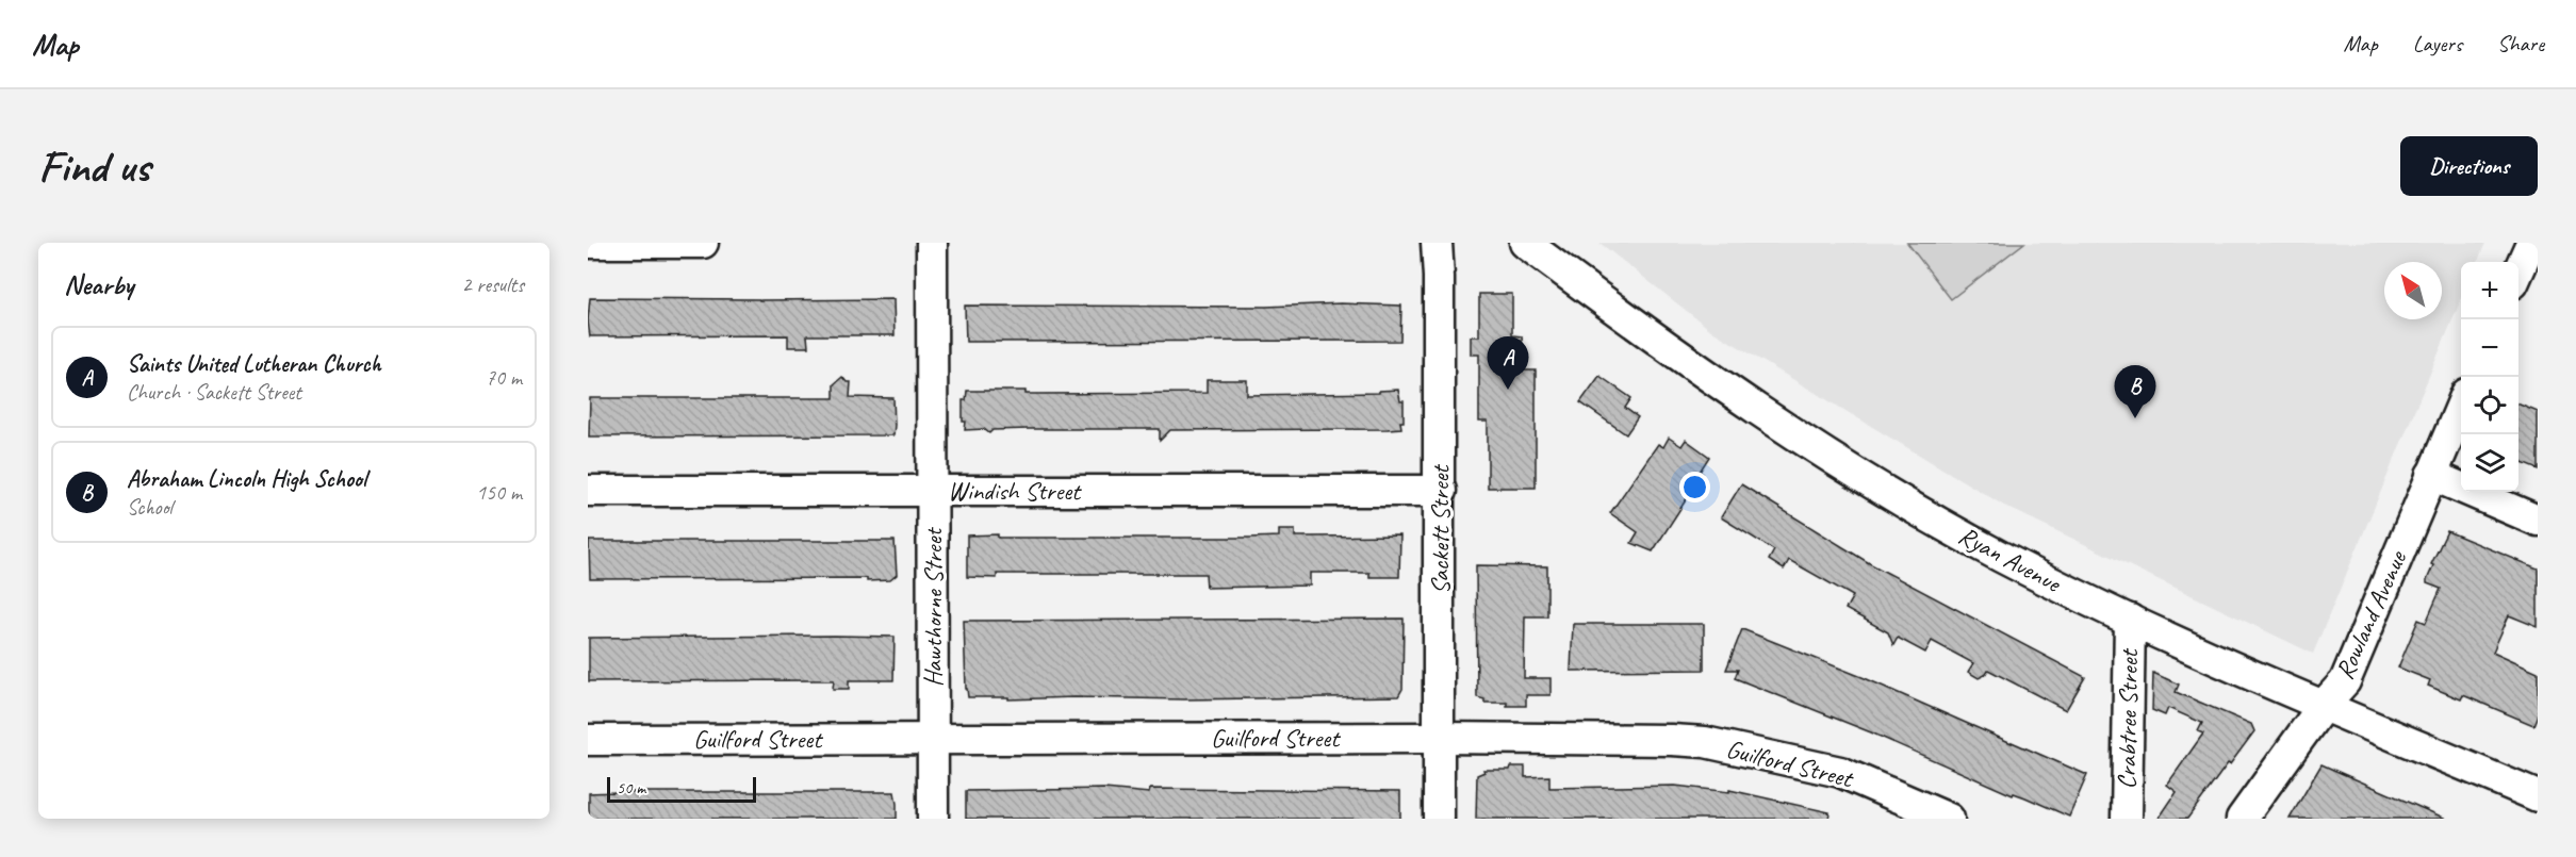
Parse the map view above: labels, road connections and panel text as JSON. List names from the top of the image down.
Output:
{
  "streets": {
    "street": [
      "Windish Street",
      "Sackett Street",
      "Ryan Avenue",
      "Hawthorne Street",
      "Rowland Avenue",
      "Crabtree Street",
      "Guilford Street"
    ]
  },
  "crossings": [
    ["Windish Street", "Sackett Street"],
    ["Windish Street", "Hawthorne Street"],
    ["Sackett Street", "Guilford Street"],
    ["Ryan Avenue", "Rowland Avenue"],
    ["Ryan Avenue", "Crabtree Street"],
    ["Hawthorne Street", "Guilford Street"]
  ],
  "scale_bar": "50 m",
  "north": "top left",
  "page": {
    "header": "Map",
    "nav": ["Map", "Layers", "Share"],
    "buttons": "Directions",
    "title": "Find us",
    "heading": ["Nearby", "2 results"],
    "map_buttons": ["+", "−"],
    "list": [
      {
        "mark": "A",
        "name": "Saints United Lutheran Church",
        "note": "Church · Sackett Street",
        "value": "70 m"
      },
      {
        "mark": "B",
        "name": "Abraham Lincoln High School",
        "note": "School",
        "value": "150 m"
      }
    ],
    "pins": ["A", "B"],
    "scale": "50 m"
  }
}
